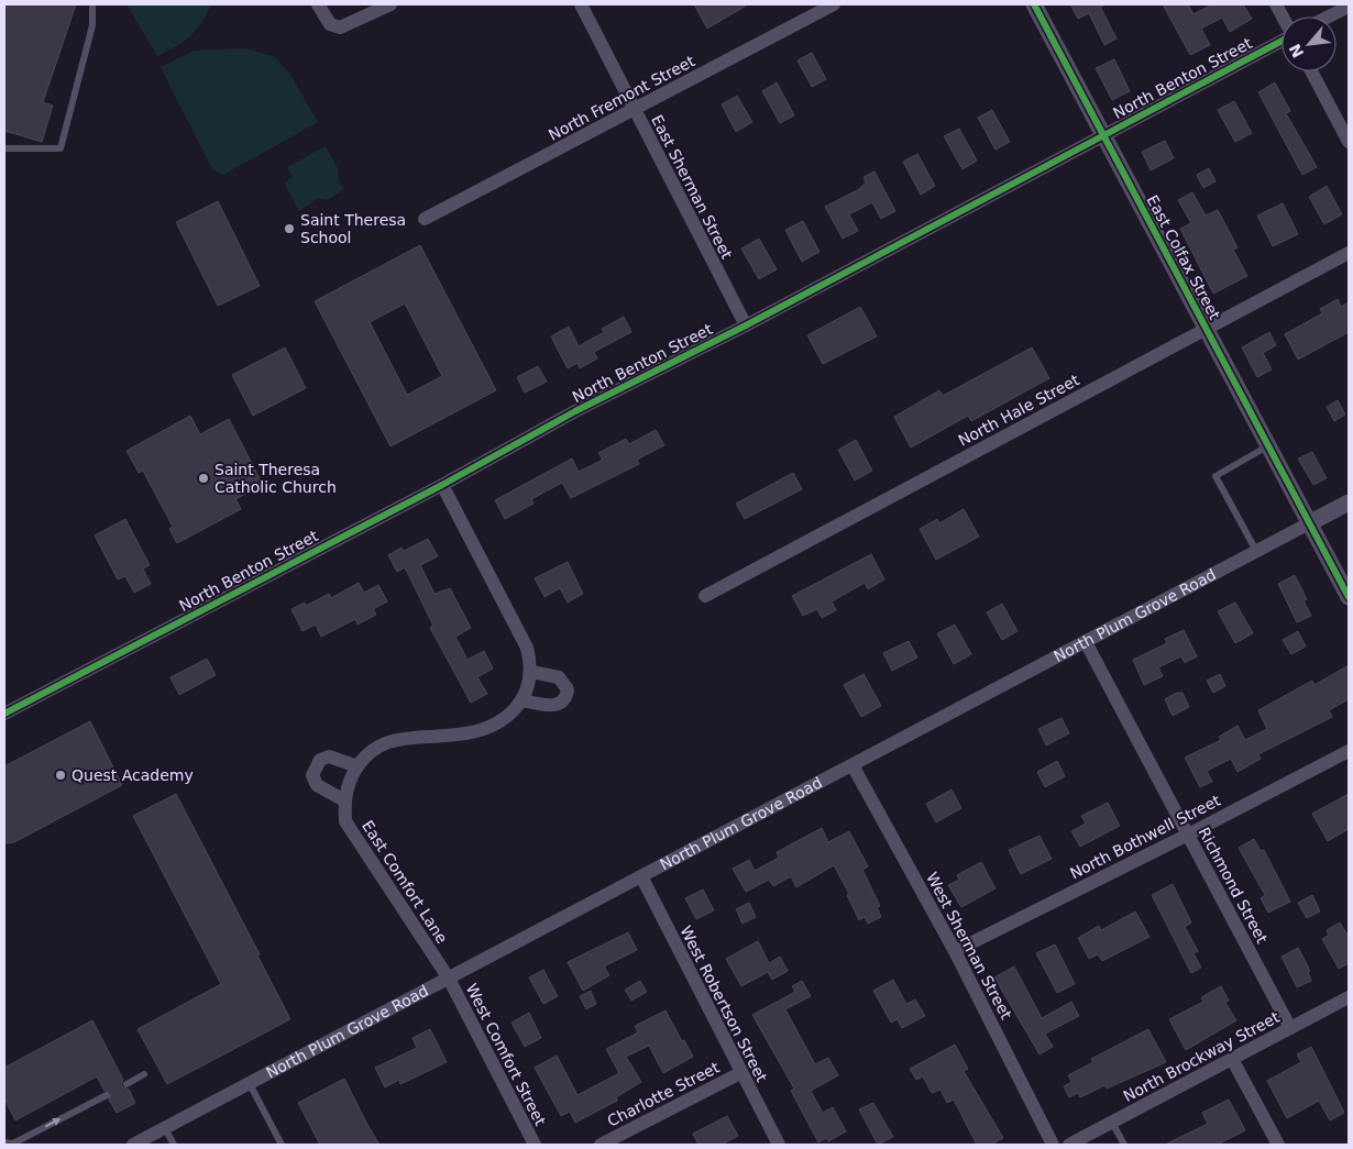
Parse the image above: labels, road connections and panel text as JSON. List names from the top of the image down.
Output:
{
  "streets": {
    "street": [
      "North Benton Street",
      "North Fremont Street",
      "East Sherman Street",
      "East Colfax Street",
      "North Hale Street",
      "North Plum Grove Road",
      "North Bothwell Street",
      "East Comfort Lane",
      "Richmond Street",
      "West Sherman Street",
      "West Robertson Street",
      "West Comfort Street",
      "North Brockway Street",
      "Charlotte Street"
    ]
  },
  "crossings": [
    ["North Benton Street", "East Sherman Street"],
    ["North Benton Street", "East Colfax Street"],
    ["North Fremont Street", "East Sherman Street"],
    ["East Colfax Street", "North Hale Street"],
    ["East Colfax Street", "North Plum Grove Road"],
    ["North Plum Grove Road", "East Comfort Lane"],
    ["North Plum Grove Road", "Richmond Street"],
    ["North Plum Grove Road", "West Sherman Street"],
    ["North Plum Grove Road", "West Robertson Street"],
    ["North Plum Grove Road", "West Comfort Street"],
    ["North Bothwell Street", "Richmond Street"],
    ["North Bothwell Street", "West Sherman Street"],
    ["East Comfort Lane", "West Comfort Street"],
    ["Richmond Street", "North Brockway Street"],
    ["West Robertson Street", "Charlotte Street"]
  ],
  "places": ["Saint Theresa School", "Saint Theresa Catholic Church", "Quest Academy"],
  "north": "bottom left"
}
